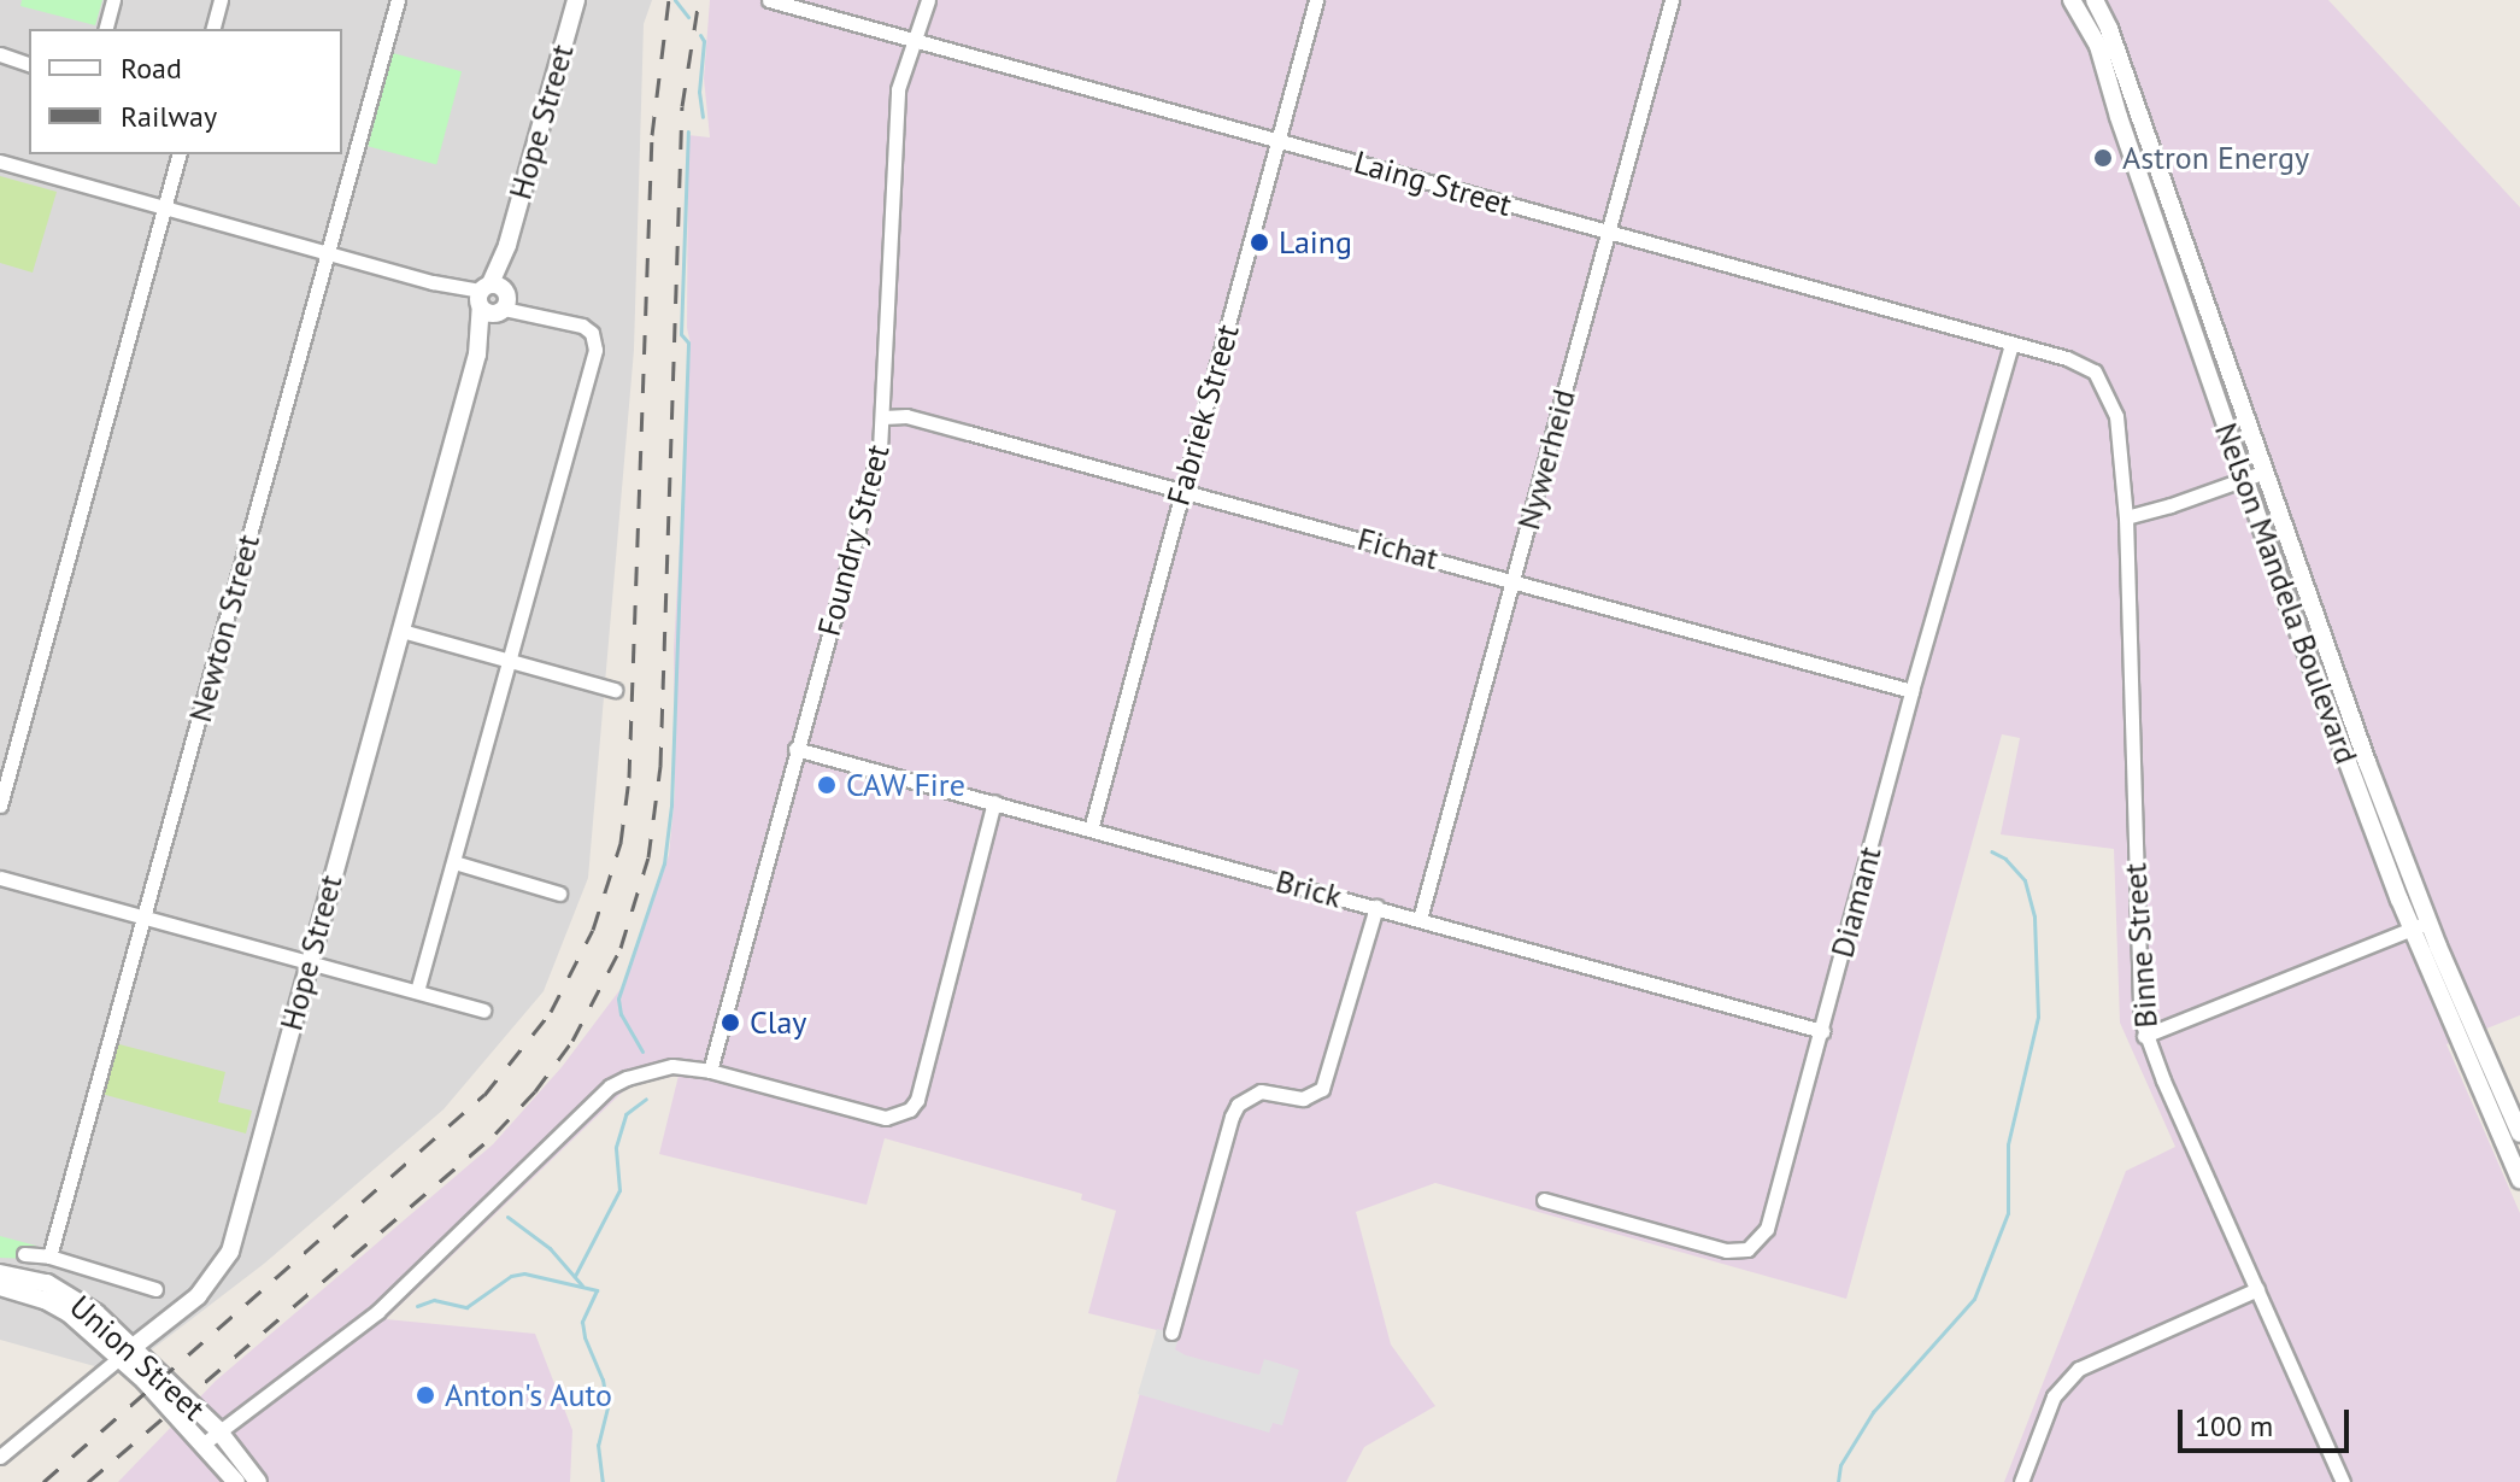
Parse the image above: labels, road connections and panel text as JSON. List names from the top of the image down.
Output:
{
  "streets": {
    "street": [
      "Hope Street",
      "Laing Street",
      "Fabriek Street",
      "Nywerheid",
      "Foundry Street",
      "Fichat",
      "Nelson Mandela Boulevard",
      "Newton Street",
      "Brick",
      "Diamant",
      "Binne Street",
      "Union Street"
    ]
  },
  "crossings": [
    ["Hope Street", "Union Street"],
    ["Laing Street", "Fabriek Street"],
    ["Laing Street", "Nywerheid"],
    ["Laing Street", "Foundry Street"],
    ["Laing Street", "Diamant"],
    ["Laing Street", "Binne Street"],
    ["Fabriek Street", "Fichat"],
    ["Fabriek Street", "Brick"],
    ["Nywerheid", "Fichat"],
    ["Nywerheid", "Brick"],
    ["Foundry Street", "Fichat"],
    ["Foundry Street", "Brick"],
    ["Fichat", "Diamant"],
    ["Brick", "Diamant"]
  ],
  "places": [
    "Astron Energy",
    "Laing",
    "CAW Fire",
    "Clay",
    "Anton's Auto"
  ],
  "legend": ["Road", "Railway"],
  "scale_bar": "100 m"
}
